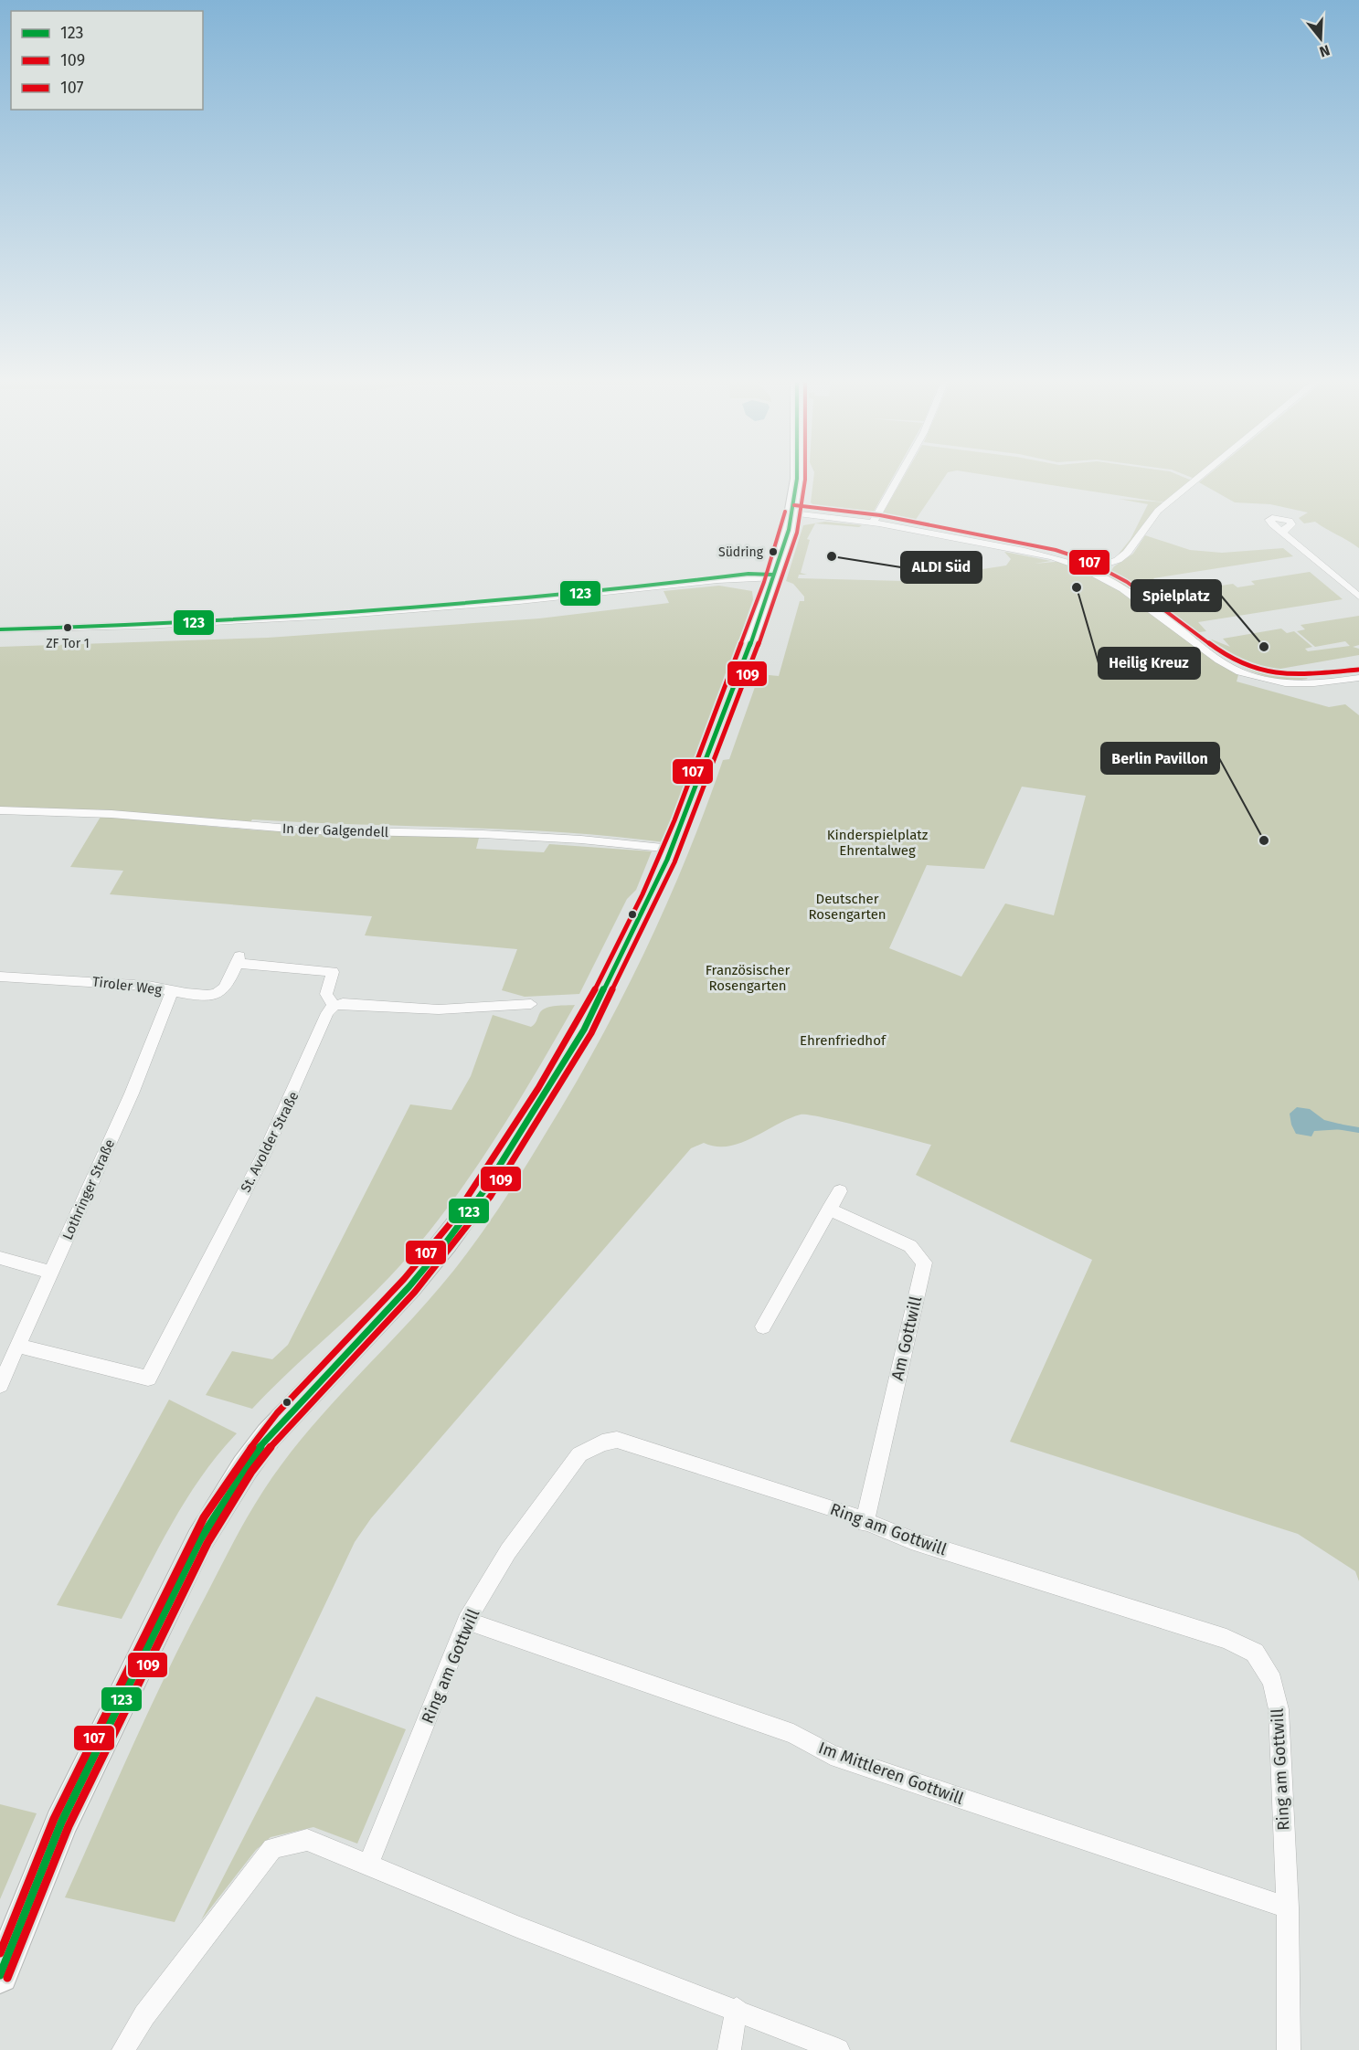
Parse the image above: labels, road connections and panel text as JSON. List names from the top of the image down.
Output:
{
  "streets": {
    "street": [
      "In der Galgendell",
      "Tiroler Weg",
      "St. Avolder Straße",
      "Lothringer Straße",
      "Am Gottwill",
      "Ring am Gottwill",
      "Im Mittleren Gottwill"
    ]
  },
  "crossings": [
    ["Tiroler Weg", "St. Avolder Straße"],
    ["Tiroler Weg", "Lothringer Straße"],
    ["St. Avolder Straße", "Lothringer Straße"],
    ["Am Gottwill", "Ring am Gottwill"],
    ["Ring am Gottwill", "Im Mittleren Gottwill"]
  ],
  "parks": [
    "Kinderspielplatz Ehrentalweg",
    "Deutscher Rosengarten",
    "Französischer Rosengarten",
    "Ehrenfriedhof"
  ],
  "places": [
    "Südring",
    "ALDI Süd",
    "Heilig Kreuz",
    "ZF Tor 1",
    "Spielplatz",
    "Berlin Pavillon"
  ],
  "lines": ["transit line 123", "transit line 109", "transit line 107"],
  "legend": ["123", "109", "107"],
  "north": "bottom"
}
